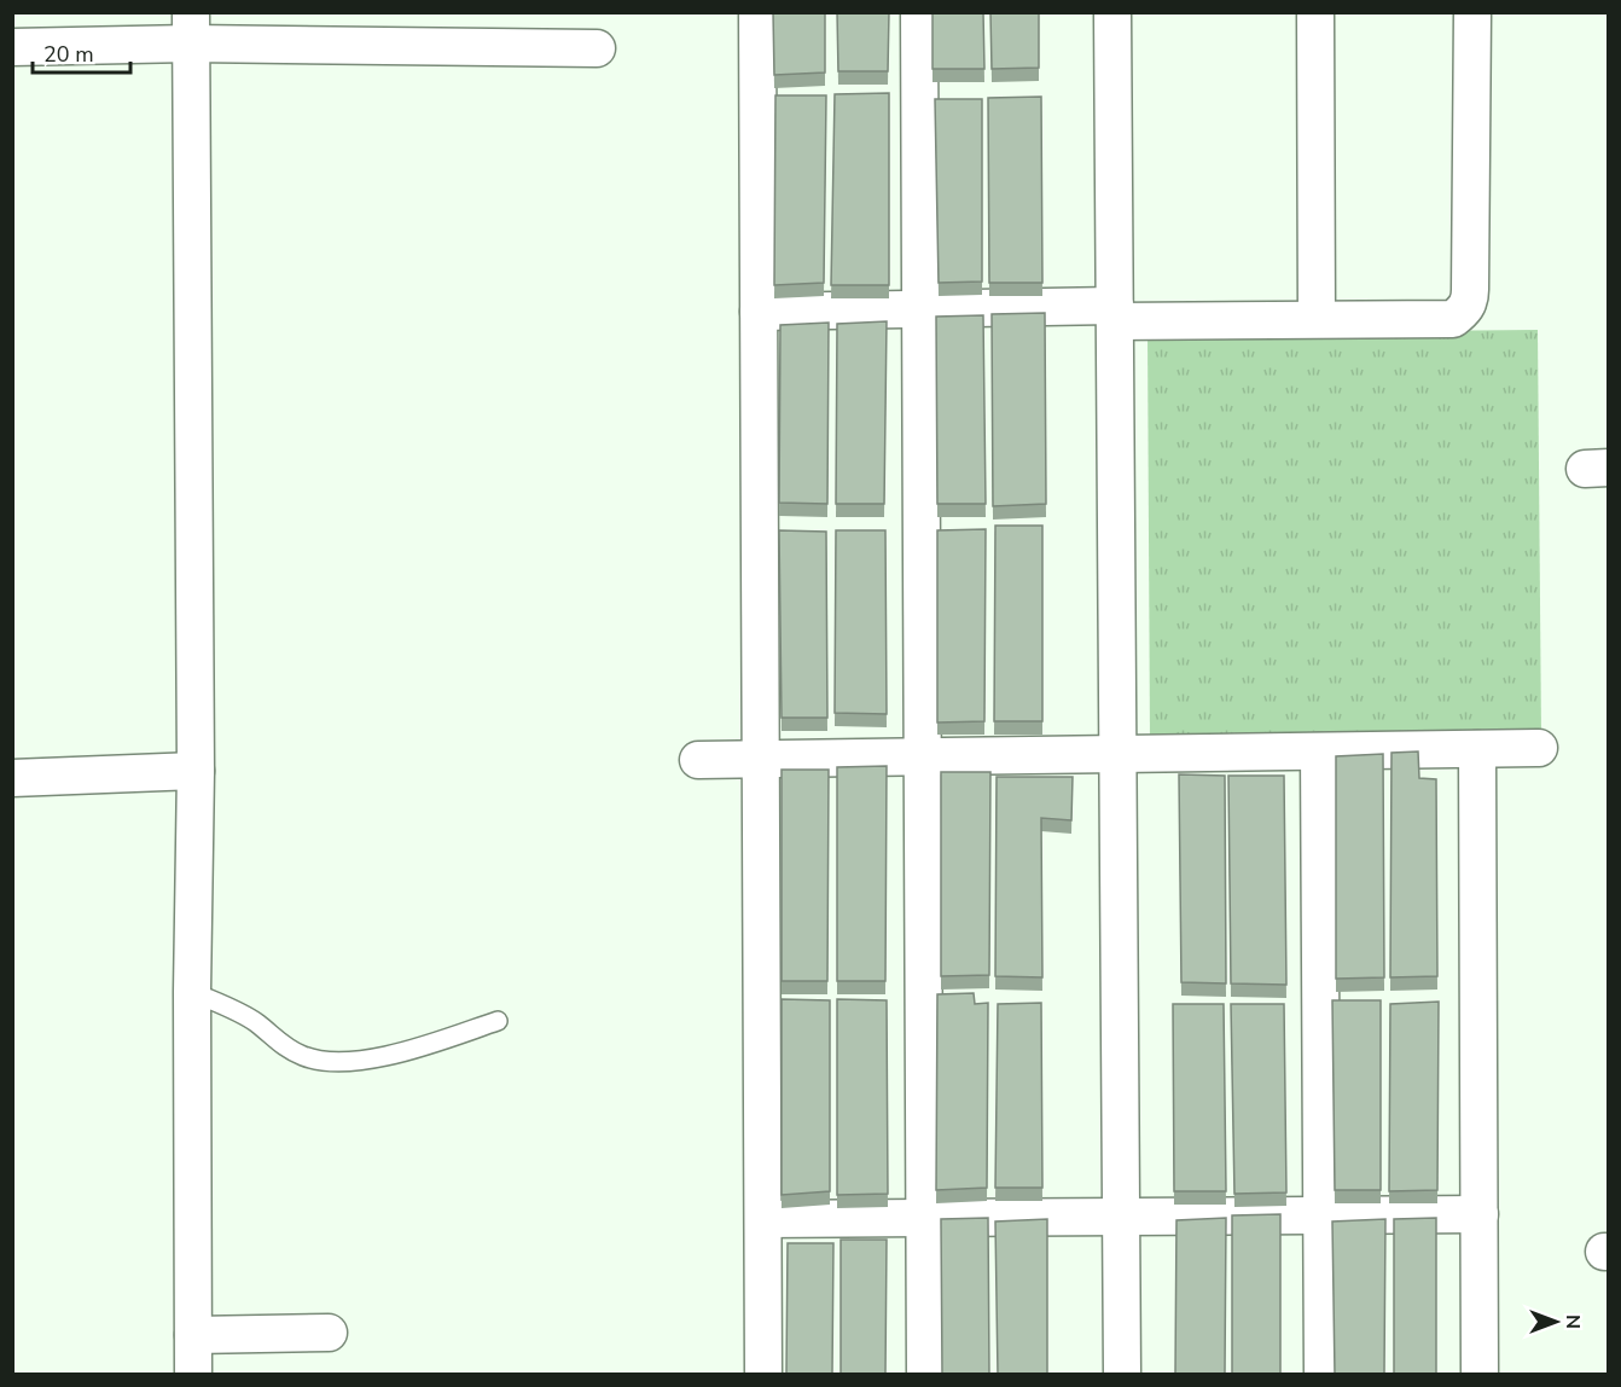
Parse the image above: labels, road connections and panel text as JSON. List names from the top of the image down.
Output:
{
  "scale_bar": "20 m",
  "north": "right"
}
